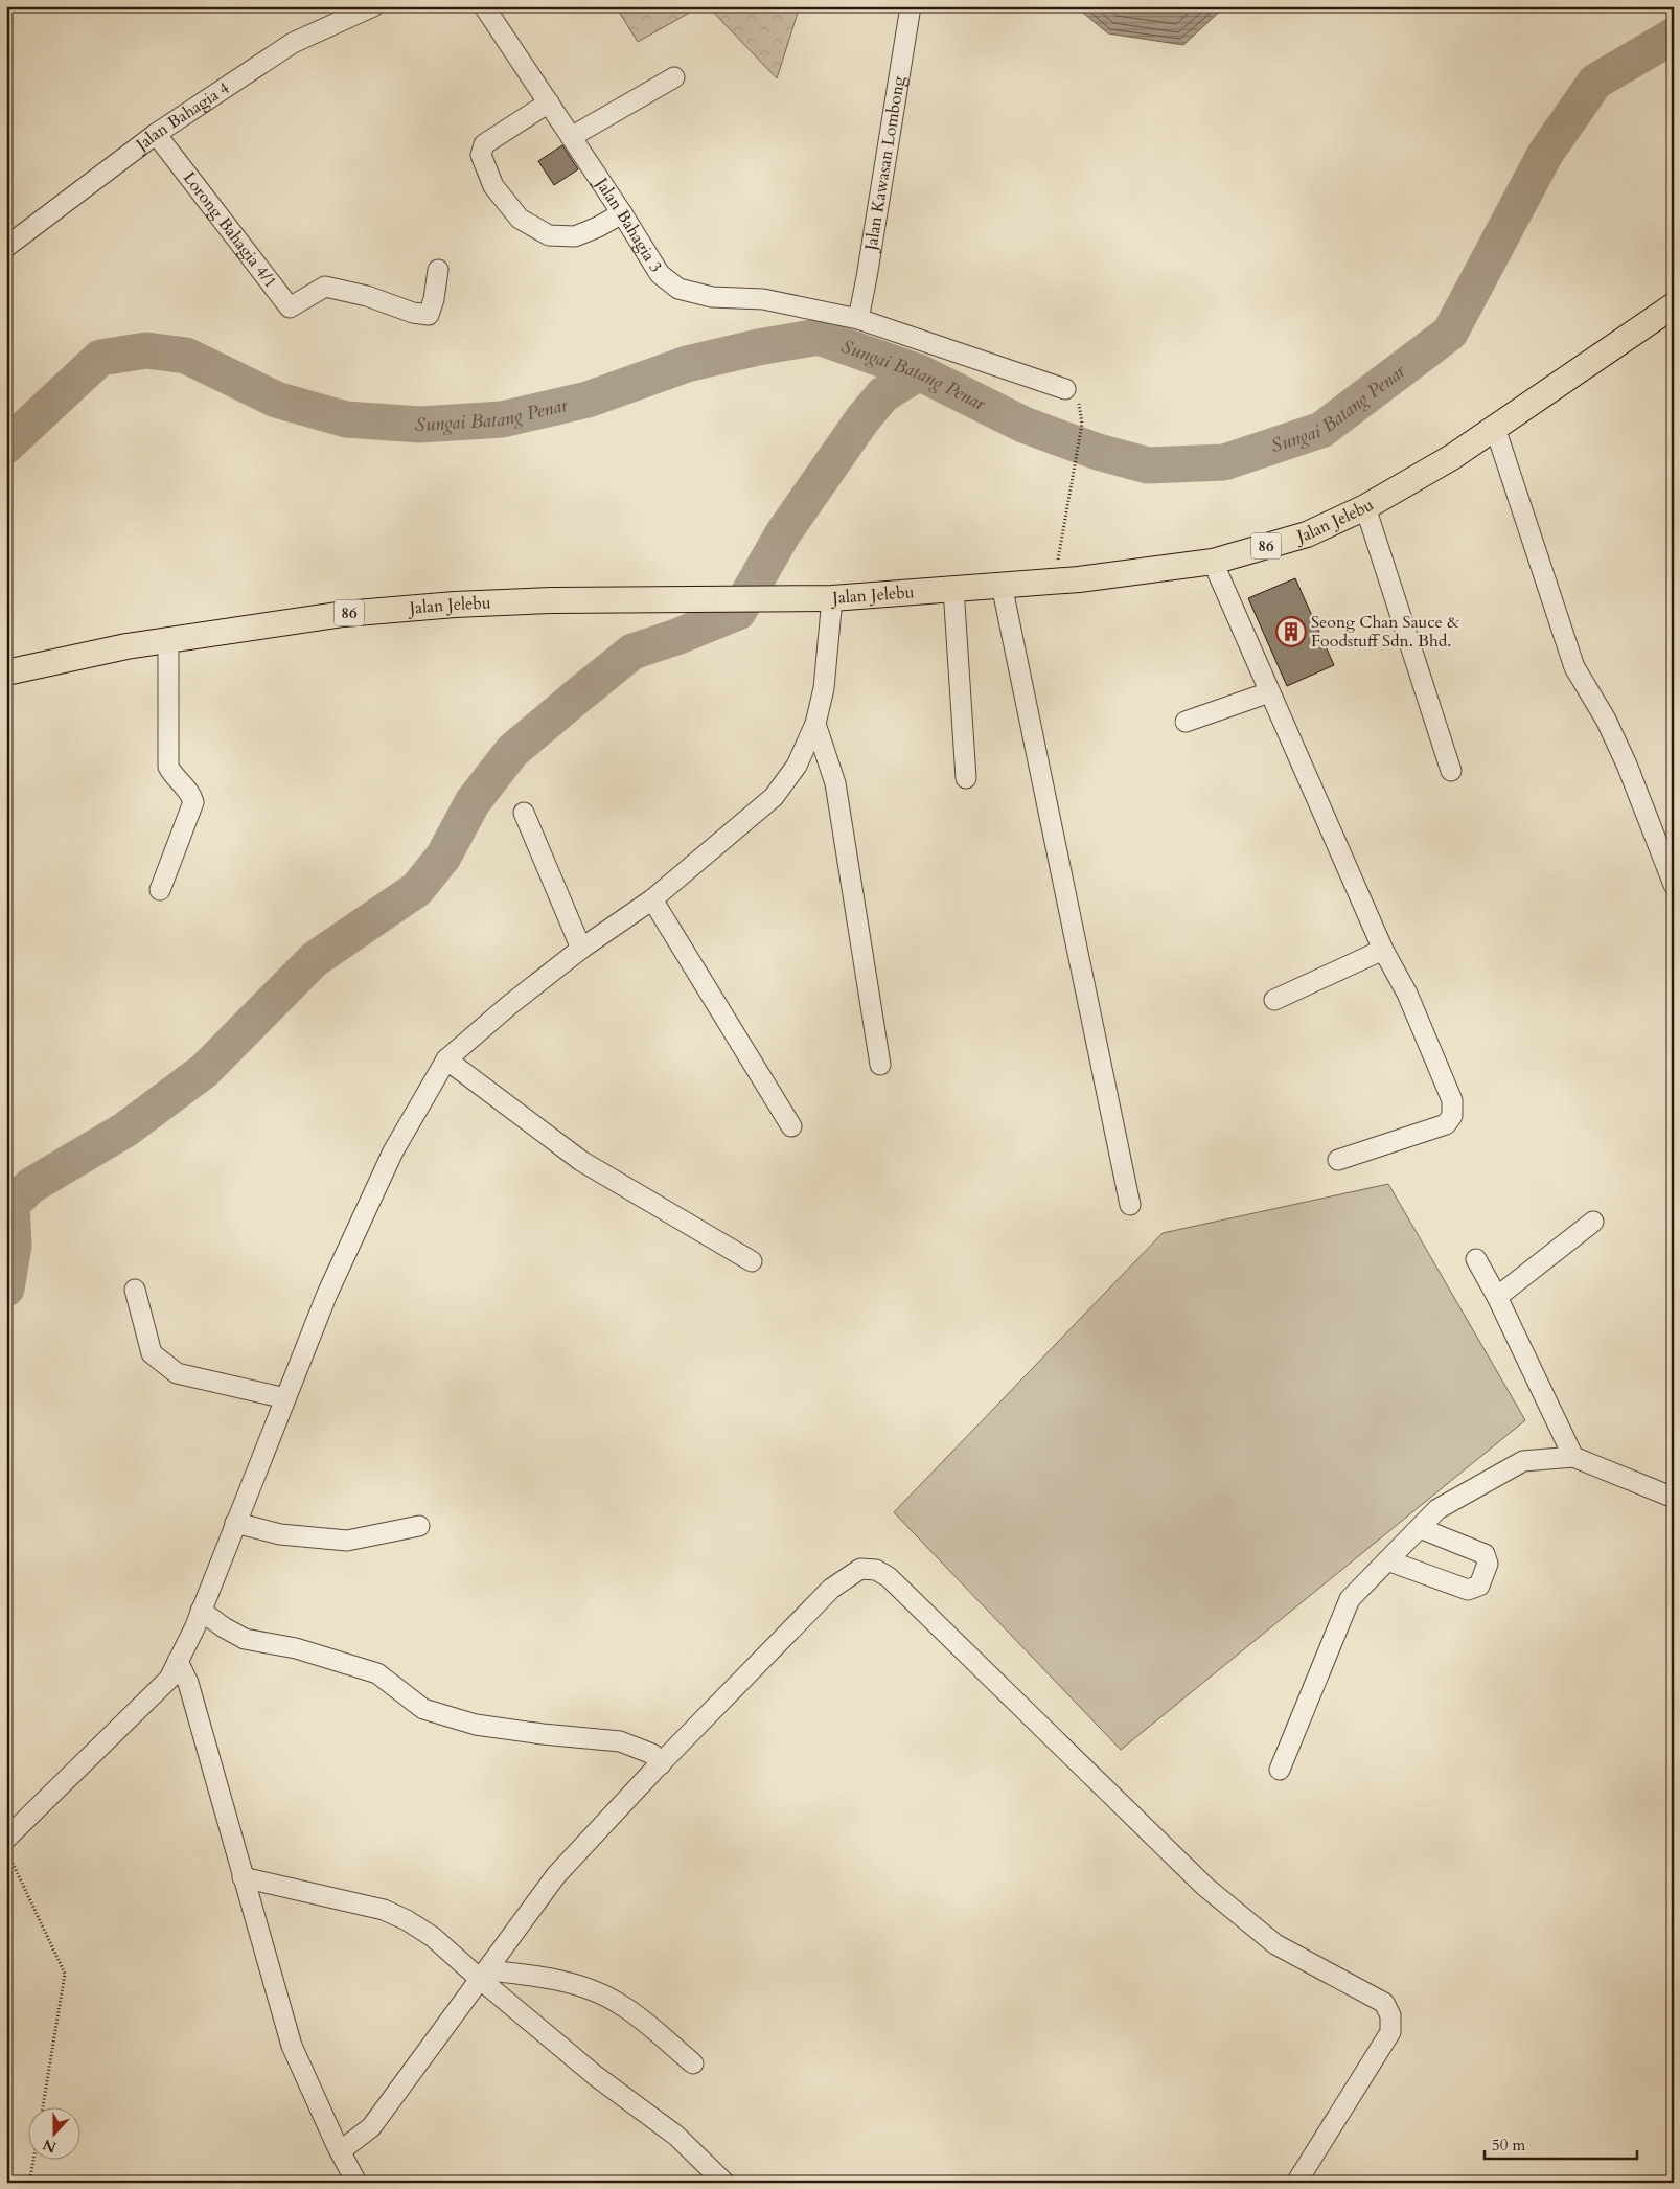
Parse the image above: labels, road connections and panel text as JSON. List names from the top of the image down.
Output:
{
  "streets": {
    "main road": ["Jalan Jelebu", "86"],
    "street": [
      "Jalan Bahagia 4",
      "Jalan Kawasan Lombong",
      "Jalan Bahagia 3",
      "Lorong Bahagia 4/1"
    ]
  },
  "crossings": [
    ["Jalan Bahagia 4", "Lorong Bahagia 4/1"],
    ["Jalan Kawasan Lombong", "Jalan Bahagia 3"]
  ],
  "water": ["Sungai Batang Penar"],
  "places": {
    "building": ["Seong Chan Sauce & Foodstuff Sdn. Bhd."]
  },
  "scale_bar": "50 m",
  "north": "bottom"
}
